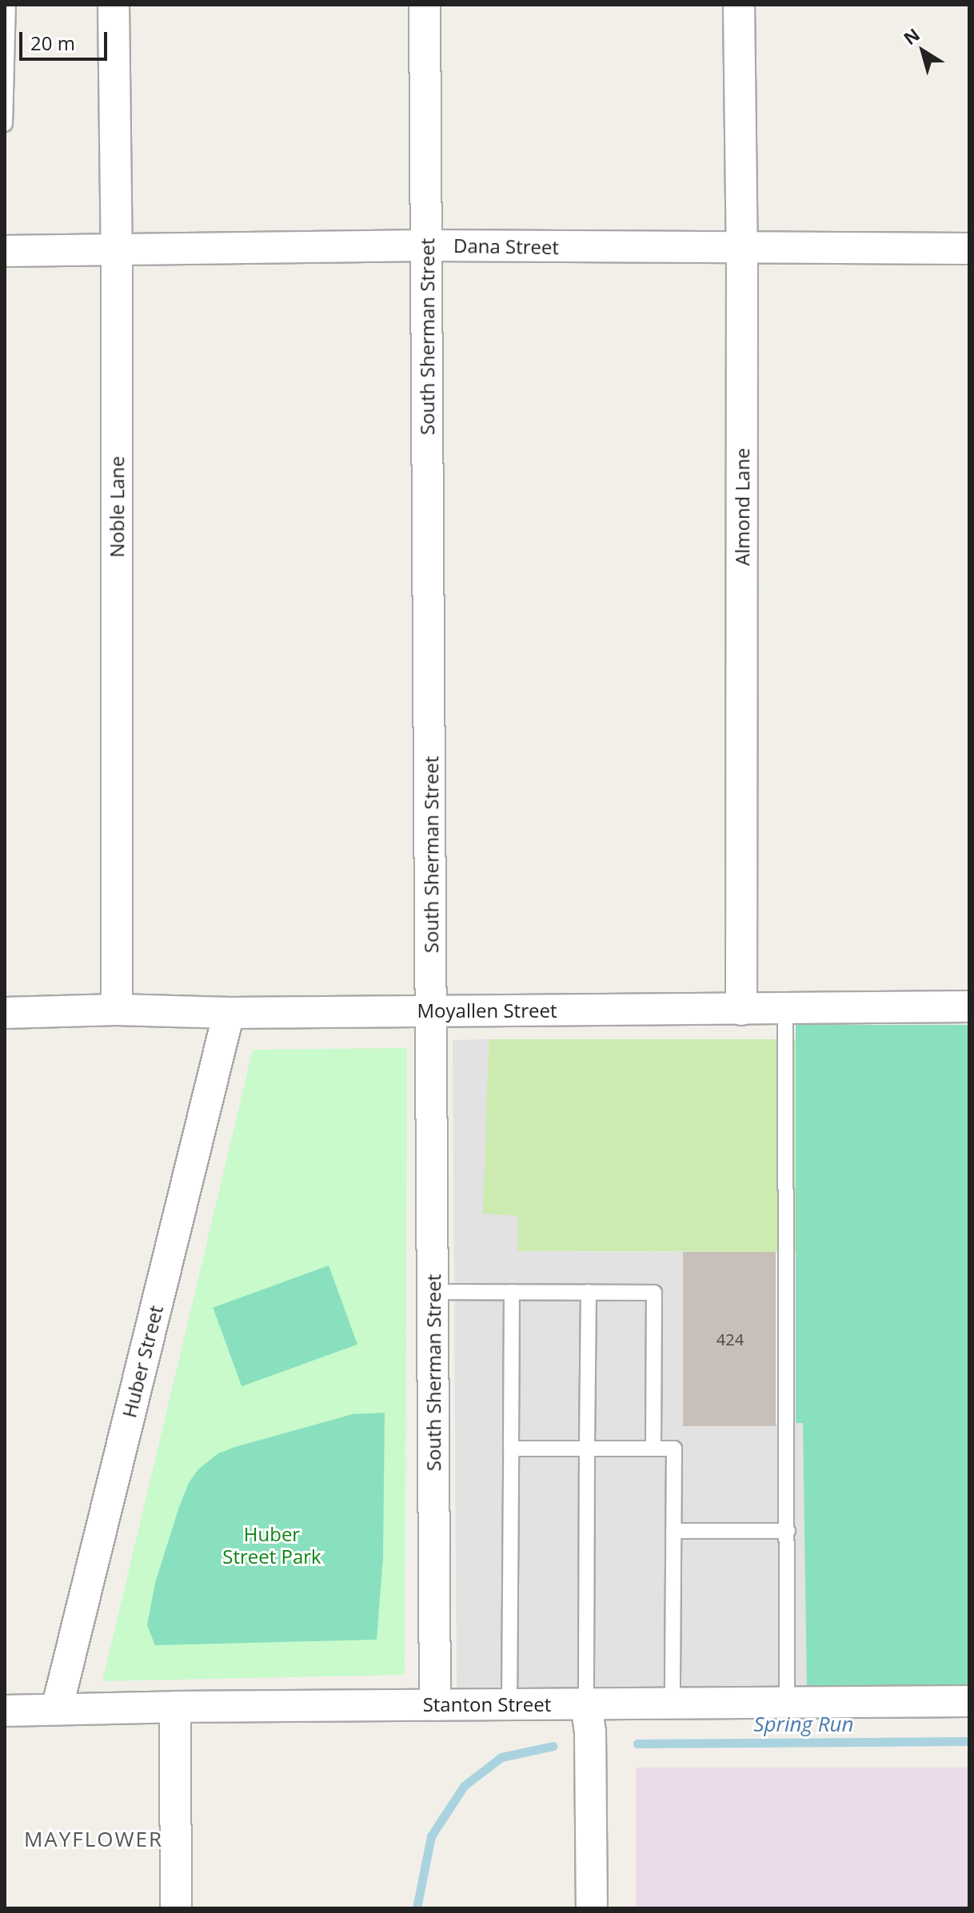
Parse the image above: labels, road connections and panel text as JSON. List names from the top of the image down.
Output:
{
  "streets": {
    "street": [
      "Dana Street",
      "South Sherman Street",
      "Noble Lane",
      "Almond Lane",
      "Moyallen Street",
      "Huber Street",
      "Stanton Street"
    ]
  },
  "crossings": [
    ["Dana Street", "South Sherman Street"],
    ["Dana Street", "Noble Lane"],
    ["Dana Street", "Almond Lane"],
    ["South Sherman Street", "Moyallen Street"],
    ["South Sherman Street", "Stanton Street"],
    ["Noble Lane", "Moyallen Street"],
    ["Almond Lane", "Moyallen Street"],
    ["Moyallen Street", "Huber Street"],
    ["Huber Street", "Stanton Street"]
  ],
  "districts": ["MAYFLOWER"],
  "water": ["Spring Run"],
  "parks": ["Huber Street Park"],
  "house_numbers": ["424"],
  "scale_bar": "20 m",
  "north": "top left"
}
